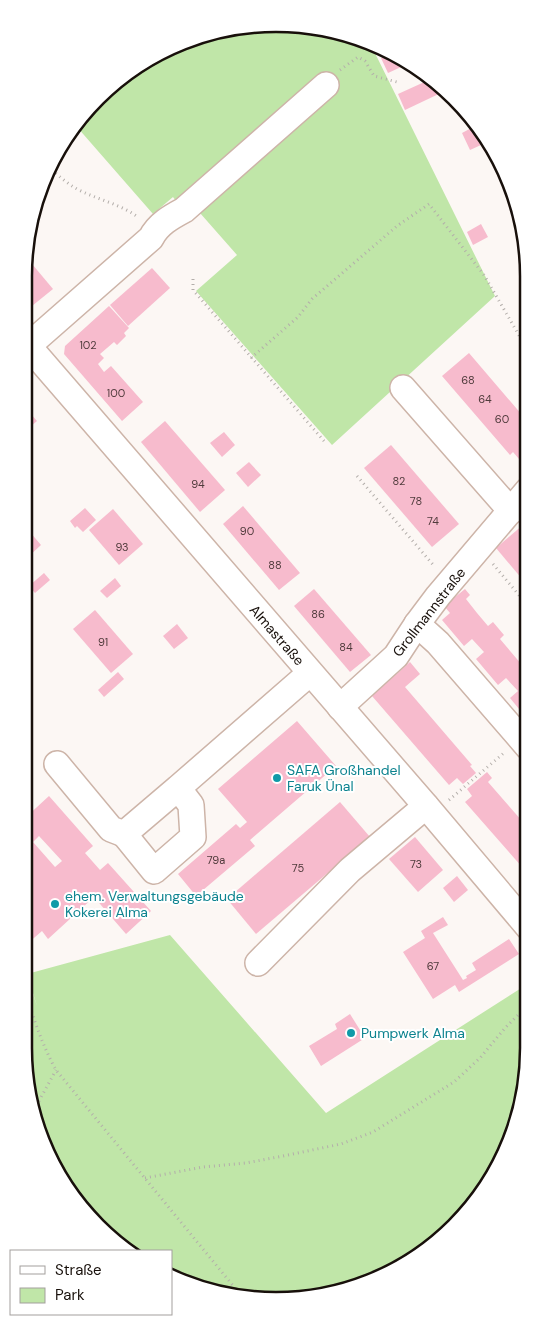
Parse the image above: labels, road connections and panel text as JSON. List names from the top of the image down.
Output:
{
  "streets": {
    "street": ["Grollmannstraße", "Almastraße"]
  },
  "crossings": [
    ["Grollmannstraße", "Almastraße"]
  ],
  "places": ["SAFA Großhandel Faruk Ünal", "ehem. Verwaltungsgebäude Kokerei Alma", "Pumpwerk Alma"],
  "house_numbers": [
    "102",
    "68",
    "100",
    "64",
    "60",
    "82",
    "94",
    "78",
    "74",
    "90",
    "93",
    "88",
    "86",
    "91",
    "84",
    "79a",
    "73",
    "75",
    "67"
  ],
  "legend": ["Straße", "Park"]
}
